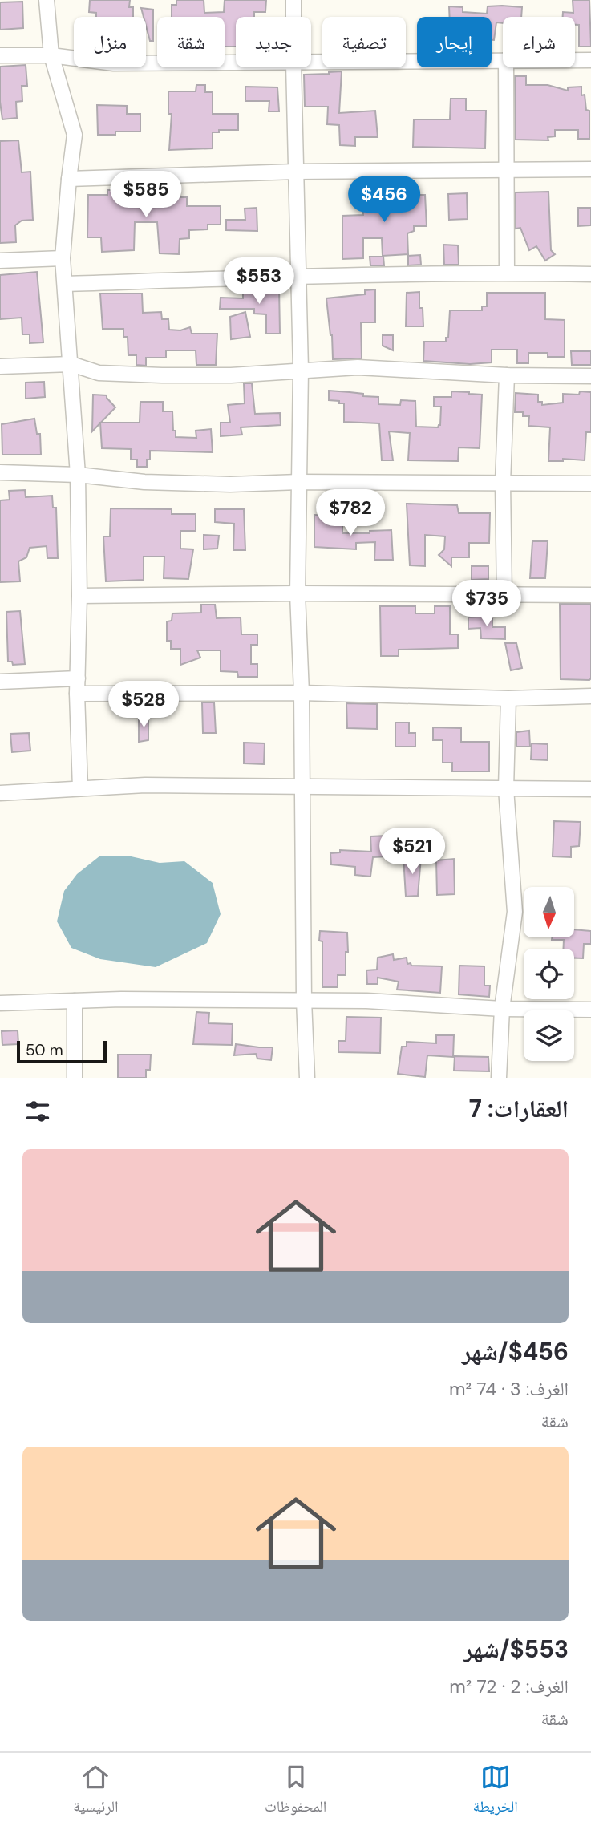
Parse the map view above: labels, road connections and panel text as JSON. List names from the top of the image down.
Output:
{
  "scale_bar": "50 m",
  "north": "bottom",
  "page": {
    "chip": [
      "شراء",
      "إيجار",
      "تصفية",
      "جديد",
      "شقة",
      "منزل"
    ],
    "price": [
      "$585",
      "$456",
      "$553",
      "$782",
      "$735",
      "$528",
      "$521"
    ],
    "scale": "50 m",
    "heading": "العقارات: 7",
    "list": [
      {
        "name": "$456/شهر",
        "note": "الغرف: 3 · 74 m² · شقة"
      },
      {
        "name": "$553/شهر",
        "note": "الغرف: 2 · 72 m² · شقة"
      }
    ],
    "tabs": ["الخريطة", "المحفوظات", "الرئيسية"]
  }
}
